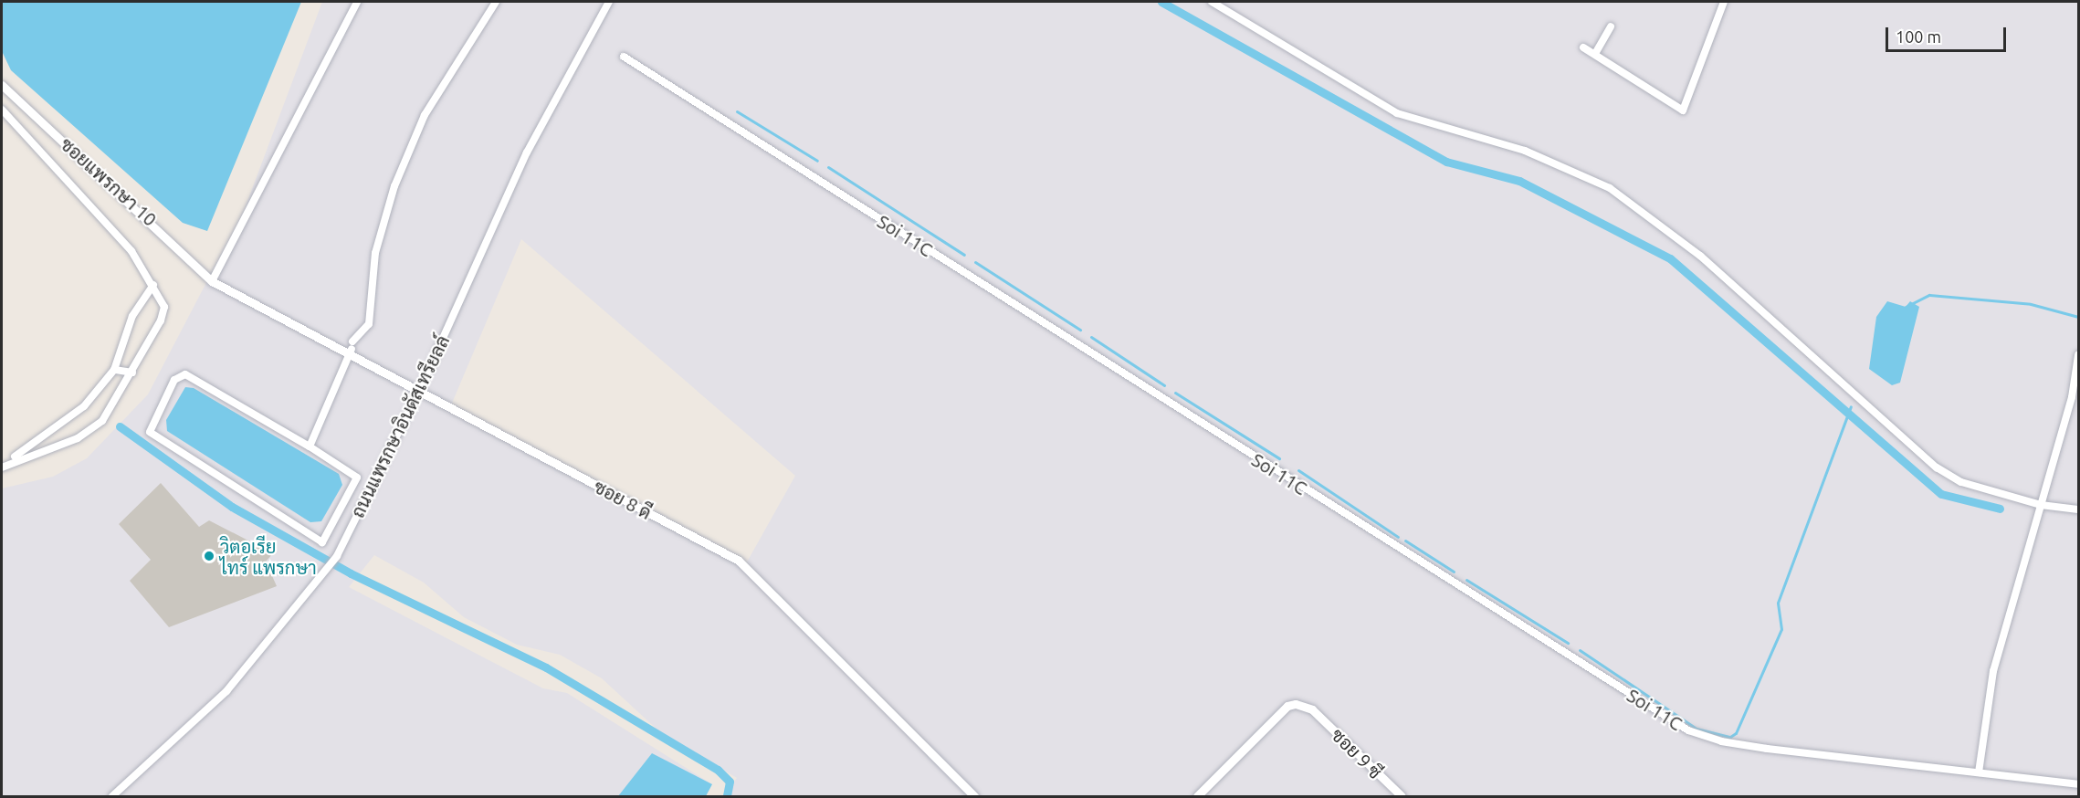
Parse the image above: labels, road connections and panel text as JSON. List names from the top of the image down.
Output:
{
  "streets": {
    "street": [
      "ซอยแพรกษา 10",
      "Soi 11C",
      "ถนนแพรกษาอินดัสเทรียลล์",
      "ซอย 8 ดี",
      "ซอย 9 ซี"
    ]
  },
  "crossings": [
    ["ซอยแพรกษา 10", "ซอย 8 ดี"],
    ["ถนนแพรกษาอินดัสเทรียลล์", "ซอย 8 ดี"]
  ],
  "places": ["วิตอเรีย ไทร์ แพรกษา"],
  "scale_bar": "100 m"
}
